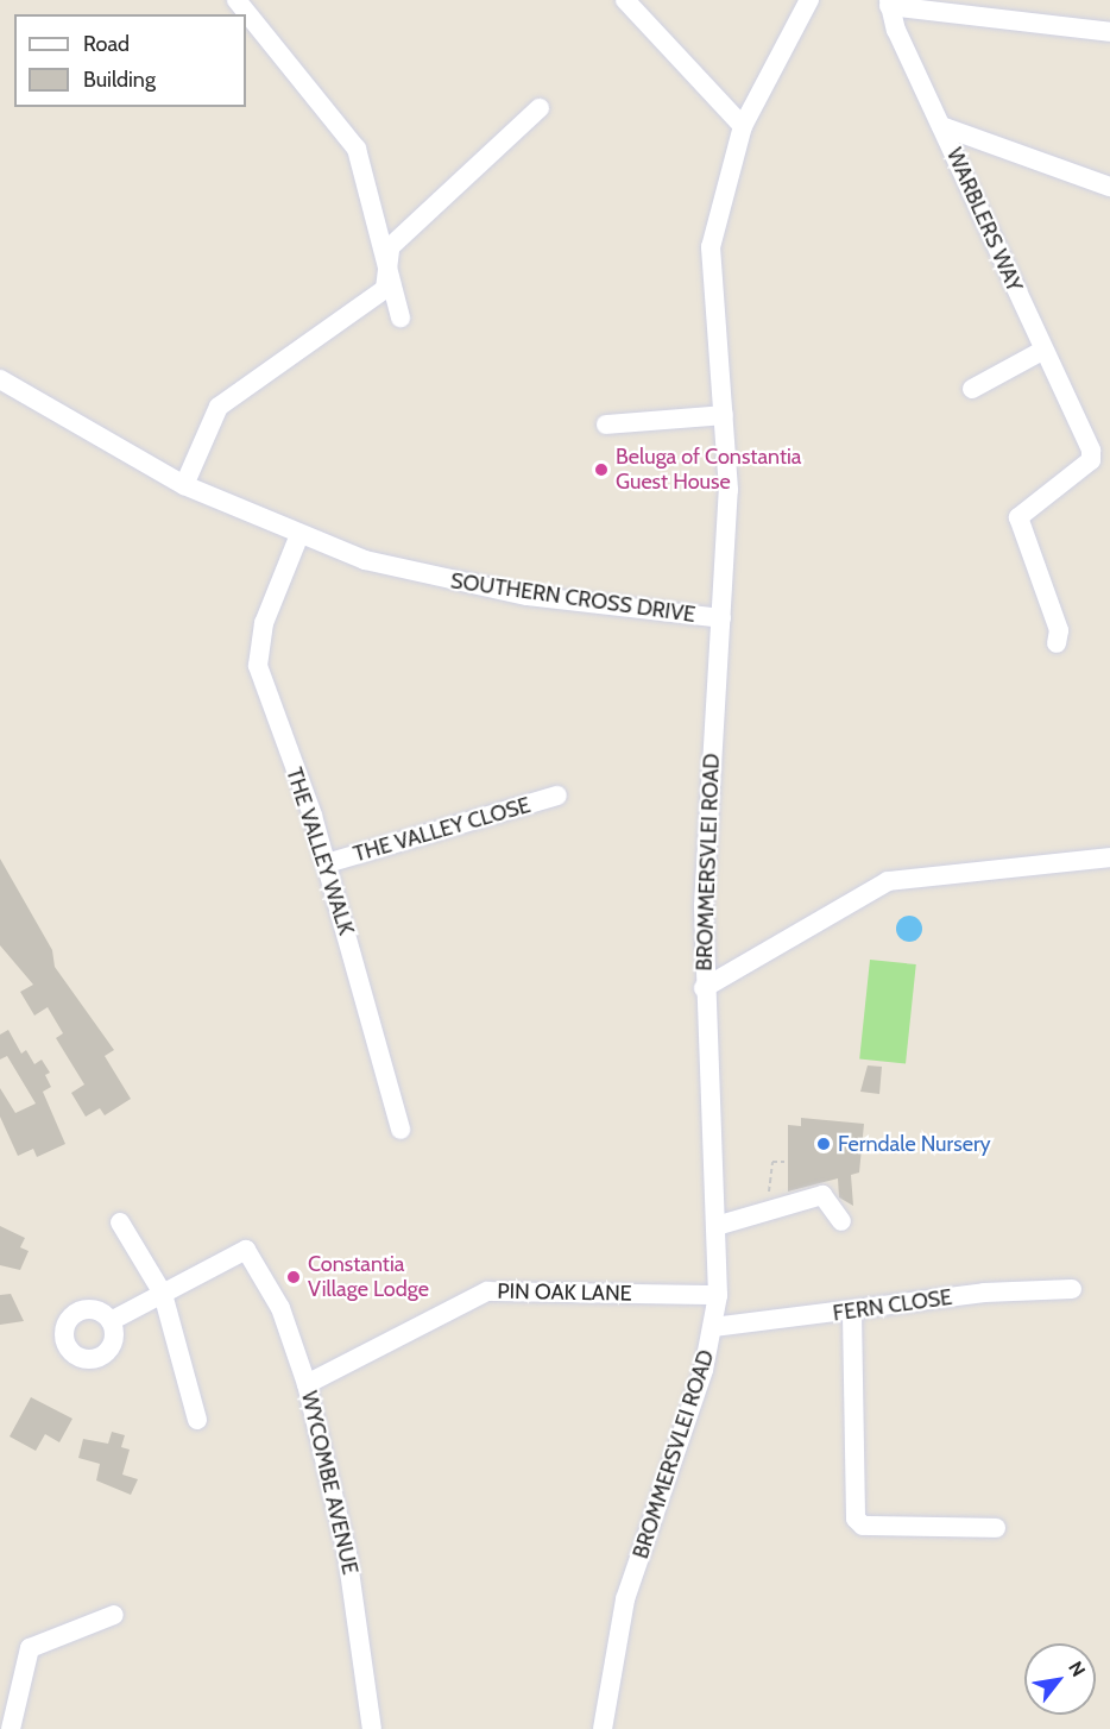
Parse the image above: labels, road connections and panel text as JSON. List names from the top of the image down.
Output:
{
  "streets": {
    "street": [
      "WARBLERS WAY",
      "SOUTHERN CROSS DRIVE",
      "THE VALLEY CLOSE",
      "THE VALLEY WALK",
      "BROMMERSVLEI ROAD",
      "PIN OAK LANE",
      "FERN CLOSE",
      "WYCOMBE AVENUE"
    ]
  },
  "crossings": [
    ["SOUTHERN CROSS DRIVE", "THE VALLEY WALK"],
    ["SOUTHERN CROSS DRIVE", "BROMMERSVLEI ROAD"],
    ["THE VALLEY CLOSE", "THE VALLEY WALK"],
    ["BROMMERSVLEI ROAD", "PIN OAK LANE"],
    ["BROMMERSVLEI ROAD", "FERN CLOSE"],
    ["PIN OAK LANE", "WYCOMBE AVENUE"]
  ],
  "places": ["Beluga of Constantia Guest House", "Ferndale Nursery", "Constantia Village Lodge"],
  "legend": ["Road", "Building"],
  "north": "top right"
}
